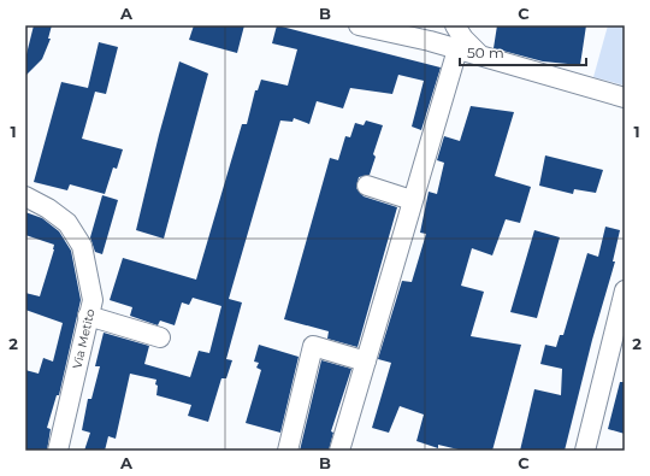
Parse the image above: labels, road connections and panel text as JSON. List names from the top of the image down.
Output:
{
  "streets": {
    "street": ["Via Metito"]
  },
  "scale_bar": "50 m",
  "grid": {
    "columns": ["A", "B", "C"],
    "rows": ["1", "2"]
  }
}
